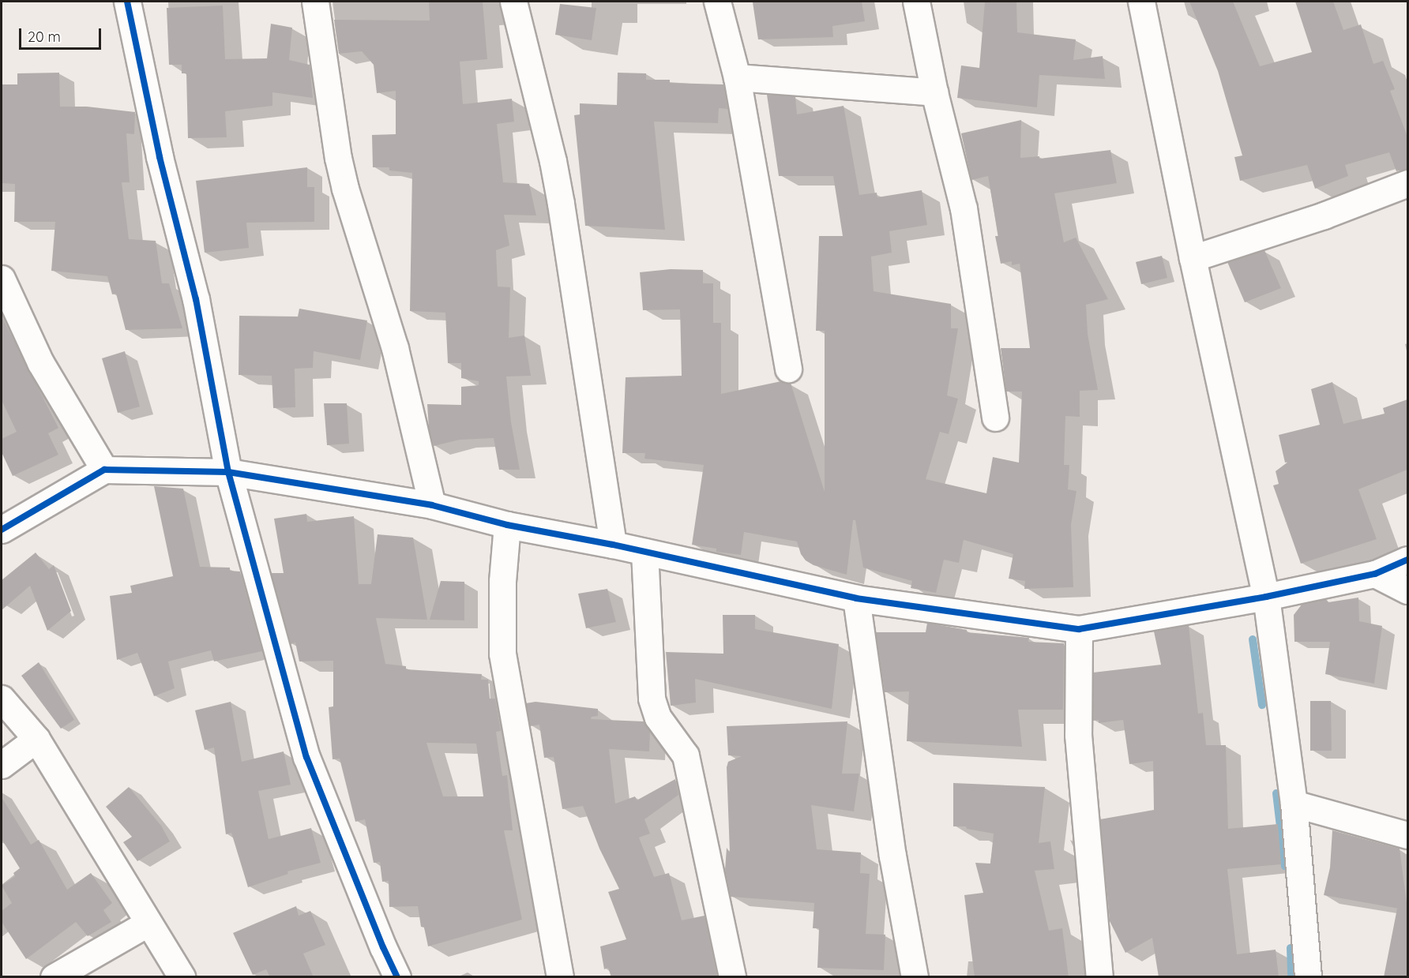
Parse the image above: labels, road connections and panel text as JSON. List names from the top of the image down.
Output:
{
  "scale_bar": "20 m"
}
